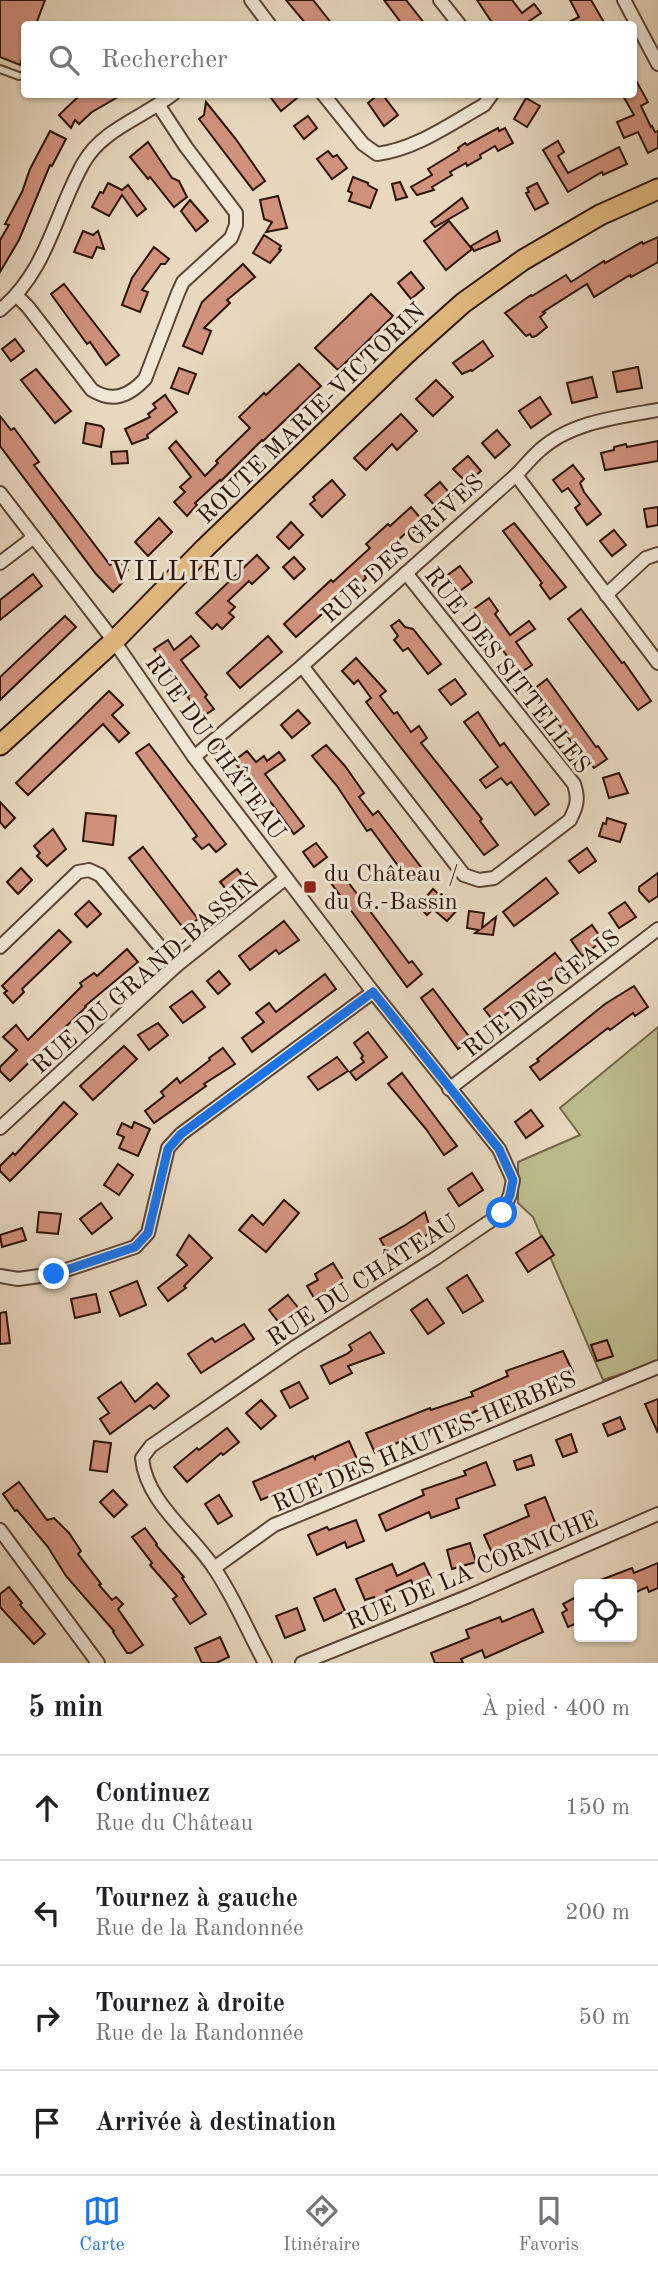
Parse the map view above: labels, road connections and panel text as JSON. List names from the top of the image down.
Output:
{
  "streets": {
    "main road": ["ROUTE MARIE-VICTORIN"],
    "street": [
      "RUE DES GRIVES",
      "RUE DES SITTELLES",
      "RUE DU CHÂTEAU",
      "RUE DU GRAND-BASSIN",
      "RUE DES GEAIS",
      "RUE DES HAUTES-HERBES",
      "RUE DE LA CORNICHE"
    ]
  },
  "crossings": [
    ["ROUTE MARIE-VICTORIN", "RUE DU CHÂTEAU"],
    ["RUE DES GRIVES", "RUE DES SITTELLES"],
    ["RUE DES GRIVES", "RUE DU CHÂTEAU"],
    ["RUE DU CHÂTEAU", "RUE DU GRAND-BASSIN"],
    ["RUE DU CHÂTEAU", "RUE DES GEAIS"],
    ["RUE DU CHÂTEAU", "RUE DES HAUTES-HERBES"]
  ],
  "districts": ["VILLIEU"],
  "places": {
    "transit": ["du Château / du G.-Bassin"]
  },
  "page": {
    "search": "Rechercher",
    "heading": ["5 min", "À pied · 400 m"],
    "list": [
      ["Continuez", "Rue du Château", "150 m"],
      ["Tournez à gauche", "Rue de la Randonnée", "200 m"],
      ["Tournez à droite", "Rue de la Randonnée", "50 m"],
      "Arrivée à destination"
    ],
    "nav": ["Carte", "Itinéraire", "Favoris"]
  }
}
